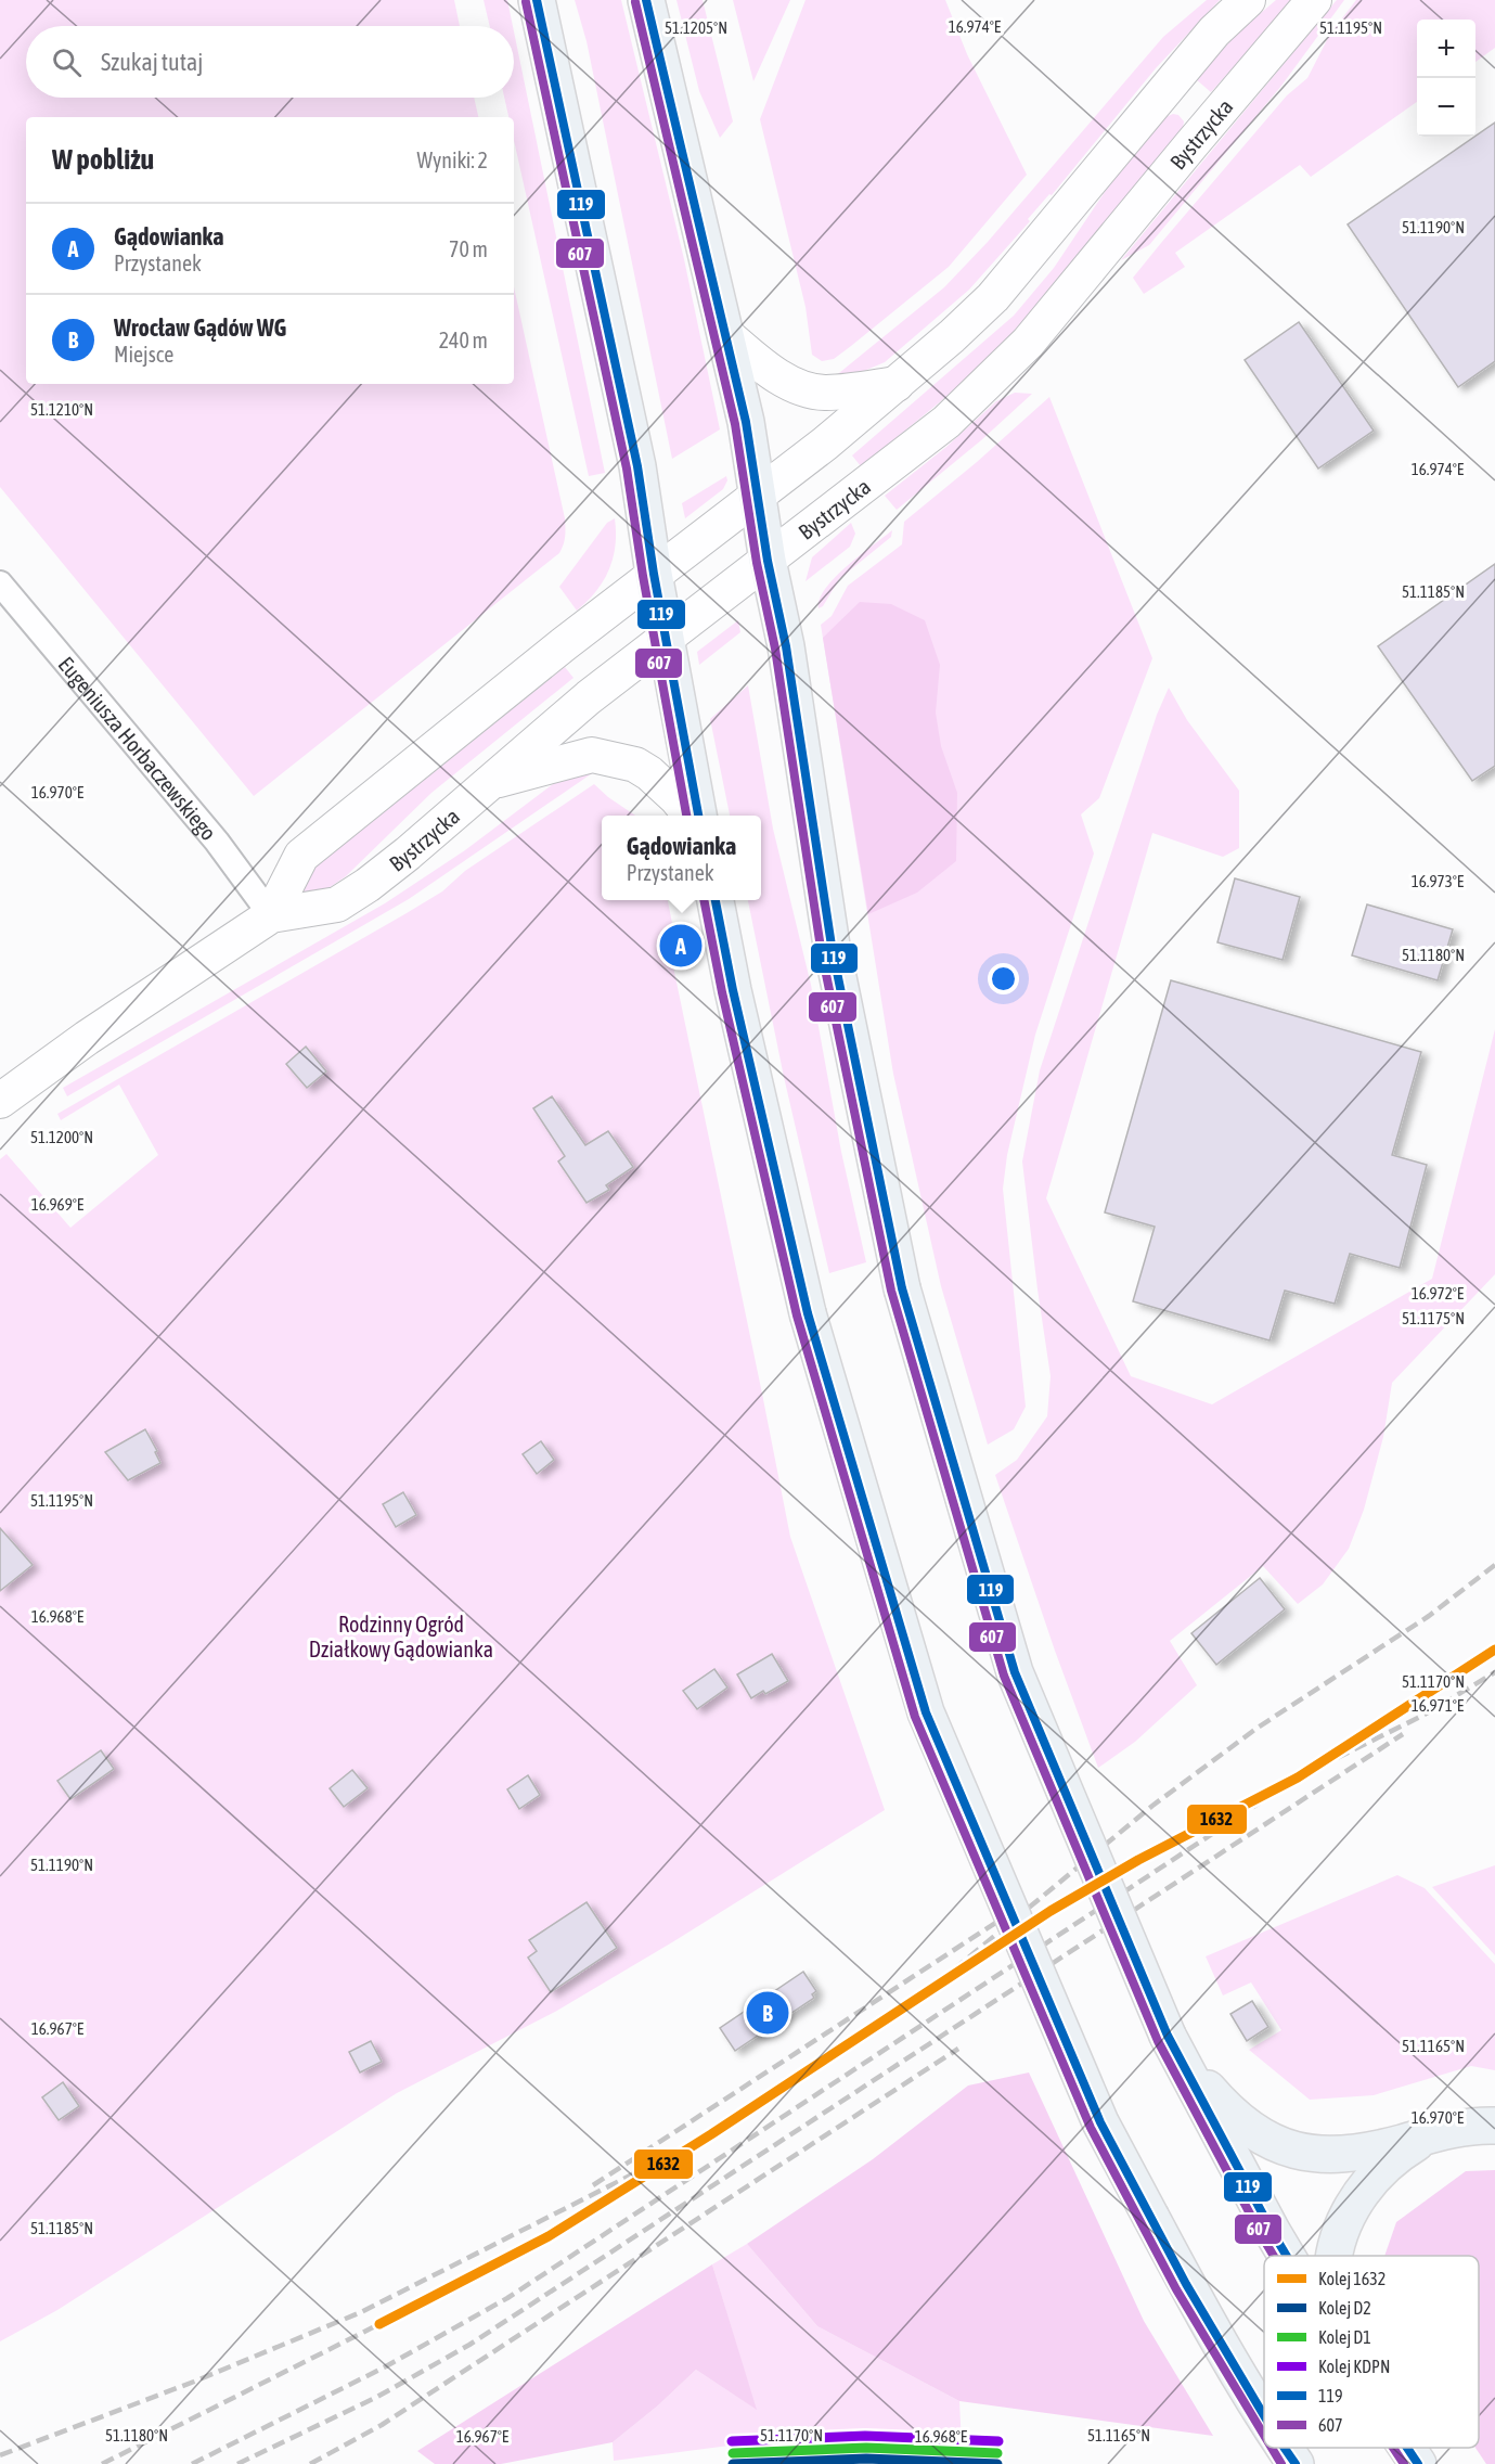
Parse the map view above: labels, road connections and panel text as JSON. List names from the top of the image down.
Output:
{
  "streets": {
    "street": ["Bystrzycka", "Eugeniusza Horbaczewskiego"]
  },
  "crossings": [
    ["Bystrzycka", "Eugeniusza Horbaczewskiego"]
  ],
  "parks": ["Rodzinny Ogród Działkowy Gądowianka"],
  "lines": [
    "transit line 119",
    "transit line 607",
    "rail line 1632",
    "rail line KDPN",
    "rail line D1",
    "rail line D2"
  ],
  "legend": [
    "Kolej 1632",
    "Kolej D2",
    "Kolej D1",
    "Kolej KDPN",
    "119",
    "607"
  ],
  "page": {
    "map_buttons": ["+", "−"],
    "search": "Szukaj tutaj",
    "heading": ["W pobliżu", "Wyniki: 2"],
    "list": [
      {
        "mark": "A",
        "name": "Gądowianka",
        "note": "Przystanek",
        "value": "70 m"
      },
      {
        "mark": "B",
        "name": "Wrocław Gądów WG",
        "note": "Miejsce",
        "value": "240 m"
      }
    ],
    "popup": ["Gądowianka", "Przystanek"],
    "pins": ["A", "B"]
  },
  "coordinates": [
    "16.974°E",
    "51.1205°N",
    "51.1195°N",
    "51.1190°N",
    "51.1210°N",
    "51.1185°N",
    "16.970°E",
    "16.973°E",
    "51.1180°N",
    "51.1200°N",
    "16.969°E",
    "16.972°E",
    "51.1175°N",
    "16.968°E",
    "51.1170°N",
    "16.971°E",
    "16.967°E",
    "51.1165°N"
  ]
}
